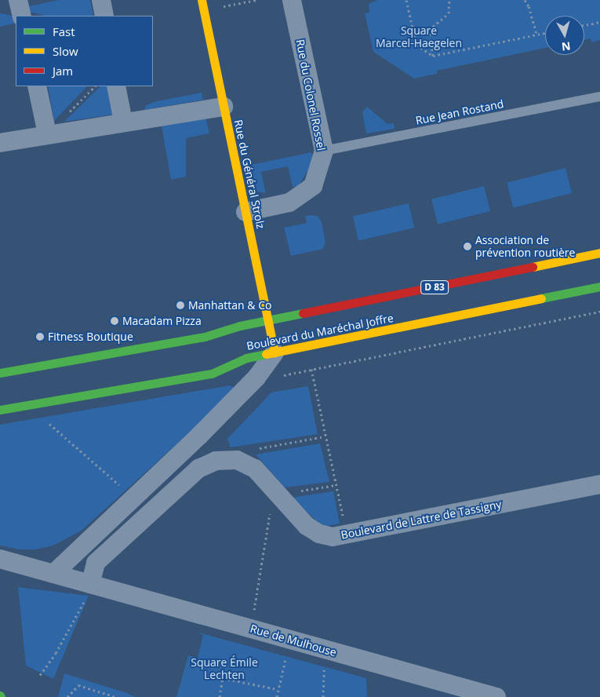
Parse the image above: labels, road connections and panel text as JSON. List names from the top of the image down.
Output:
{
  "streets": {
    "main road": ["Rue du Général Strolz", "D 83", "Boulevard du Maréchal Joffre"],
    "street": ["Rue du Colonel Rossel", "Boulevard de Lattre de Tassigny", "Rue de Mulhouse"],
    "lane": ["Rue Jean Rostand"]
  },
  "crossings": [
    ["Rue du Colonel Rossel", "Rue Jean Rostand"],
    ["Rue du Colonel Rossel", "Rue du Général Strolz"],
    ["Rue du Général Strolz", "Boulevard du Maréchal Joffre"],
    ["Boulevard de Lattre de Tassigny", "Rue de Mulhouse"]
  ],
  "parks": ["Square Marcel-Haegelen", "Square Émile Lechten"],
  "places": [
    "Association de prévention routière",
    "Manhattan & Co",
    "Macadam Pizza",
    "Fitness Boutique"
  ],
  "legend": ["Fast", "Slow", "Jam"],
  "north": "bottom"
}
